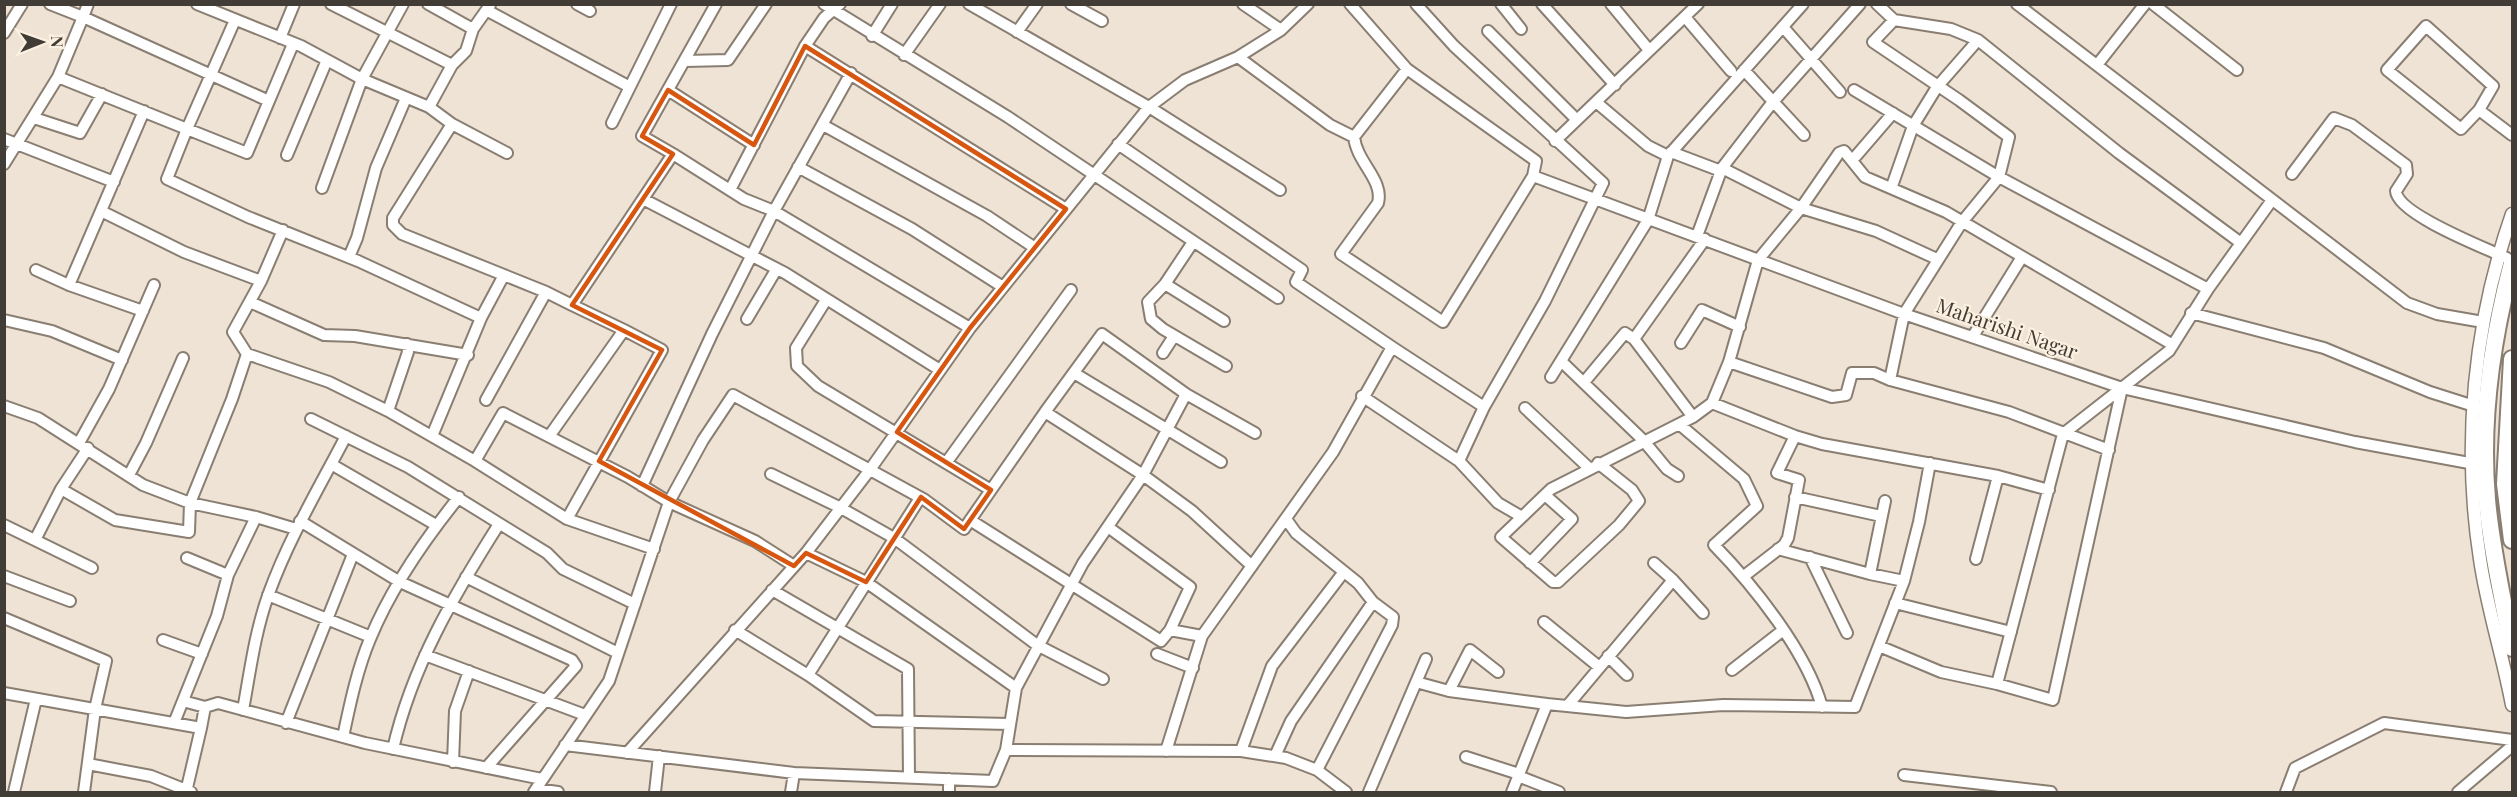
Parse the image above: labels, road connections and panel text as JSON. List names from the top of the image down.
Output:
{
  "streets": {
    "street": ["Maharishi Nagar"]
  },
  "north": "right"
}
